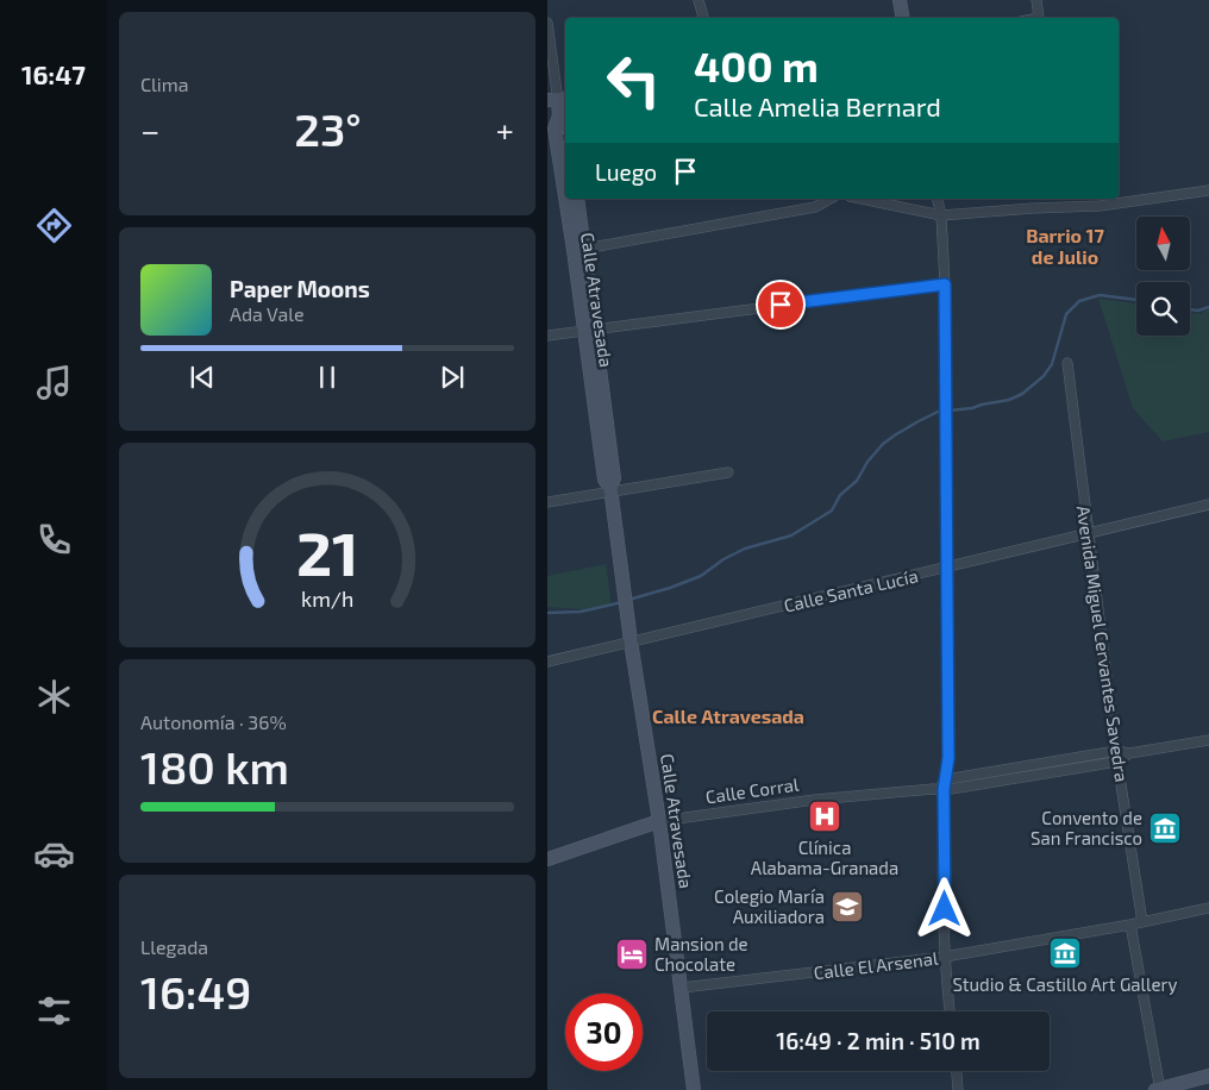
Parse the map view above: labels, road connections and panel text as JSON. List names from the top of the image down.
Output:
{
  "streets": {
    "street": [
      "Calle Atravesada",
      "Calle Santa Lucía",
      "Avenida Miguel Cervantes Savedra",
      "Calle Corral",
      "Calle El Arsenal"
    ]
  },
  "crossings": [
    ["Calle Atravesada", "Calle Santa Lucía"],
    ["Calle Atravesada", "Calle Corral"],
    ["Calle Atravesada", "Calle El Arsenal"],
    ["Calle Santa Lucía", "Avenida Miguel Cervantes Savedra"],
    ["Avenida Miguel Cervantes Savedra", "Calle Corral"],
    ["Avenida Miguel Cervantes Savedra", "Calle El Arsenal"]
  ],
  "districts": ["Barrio 17 de Julio", "Calle Atravesada"],
  "places": {
    "hospital": ["Clínica Alabama-Granada"],
    "museum": ["Convento de San Francisco", "Studio & Castillo Art Gallery"],
    "school or university": ["Colegio María Auxiliadora"],
    "hotel": ["Mansion de Chocolate"]
  },
  "north": "top",
  "page": {
    "tabs": "16:47",
    "tile": [
      "Clima",
      ["Autonomía · 36%", "180 km"],
      ["Llegada", "16:49"]
    ],
    "turn": ["400 m", "Calle Amelia Bernard"],
    "heat": ["−", "23°", "+"],
    "then": "Luego",
    "song": ["Paper Moons", "Ada Vale"],
    "limit": "30",
    "trip": "16:49 · 2 min · 510 m",
    "gauge": ["21", "km/h"]
  }
}
